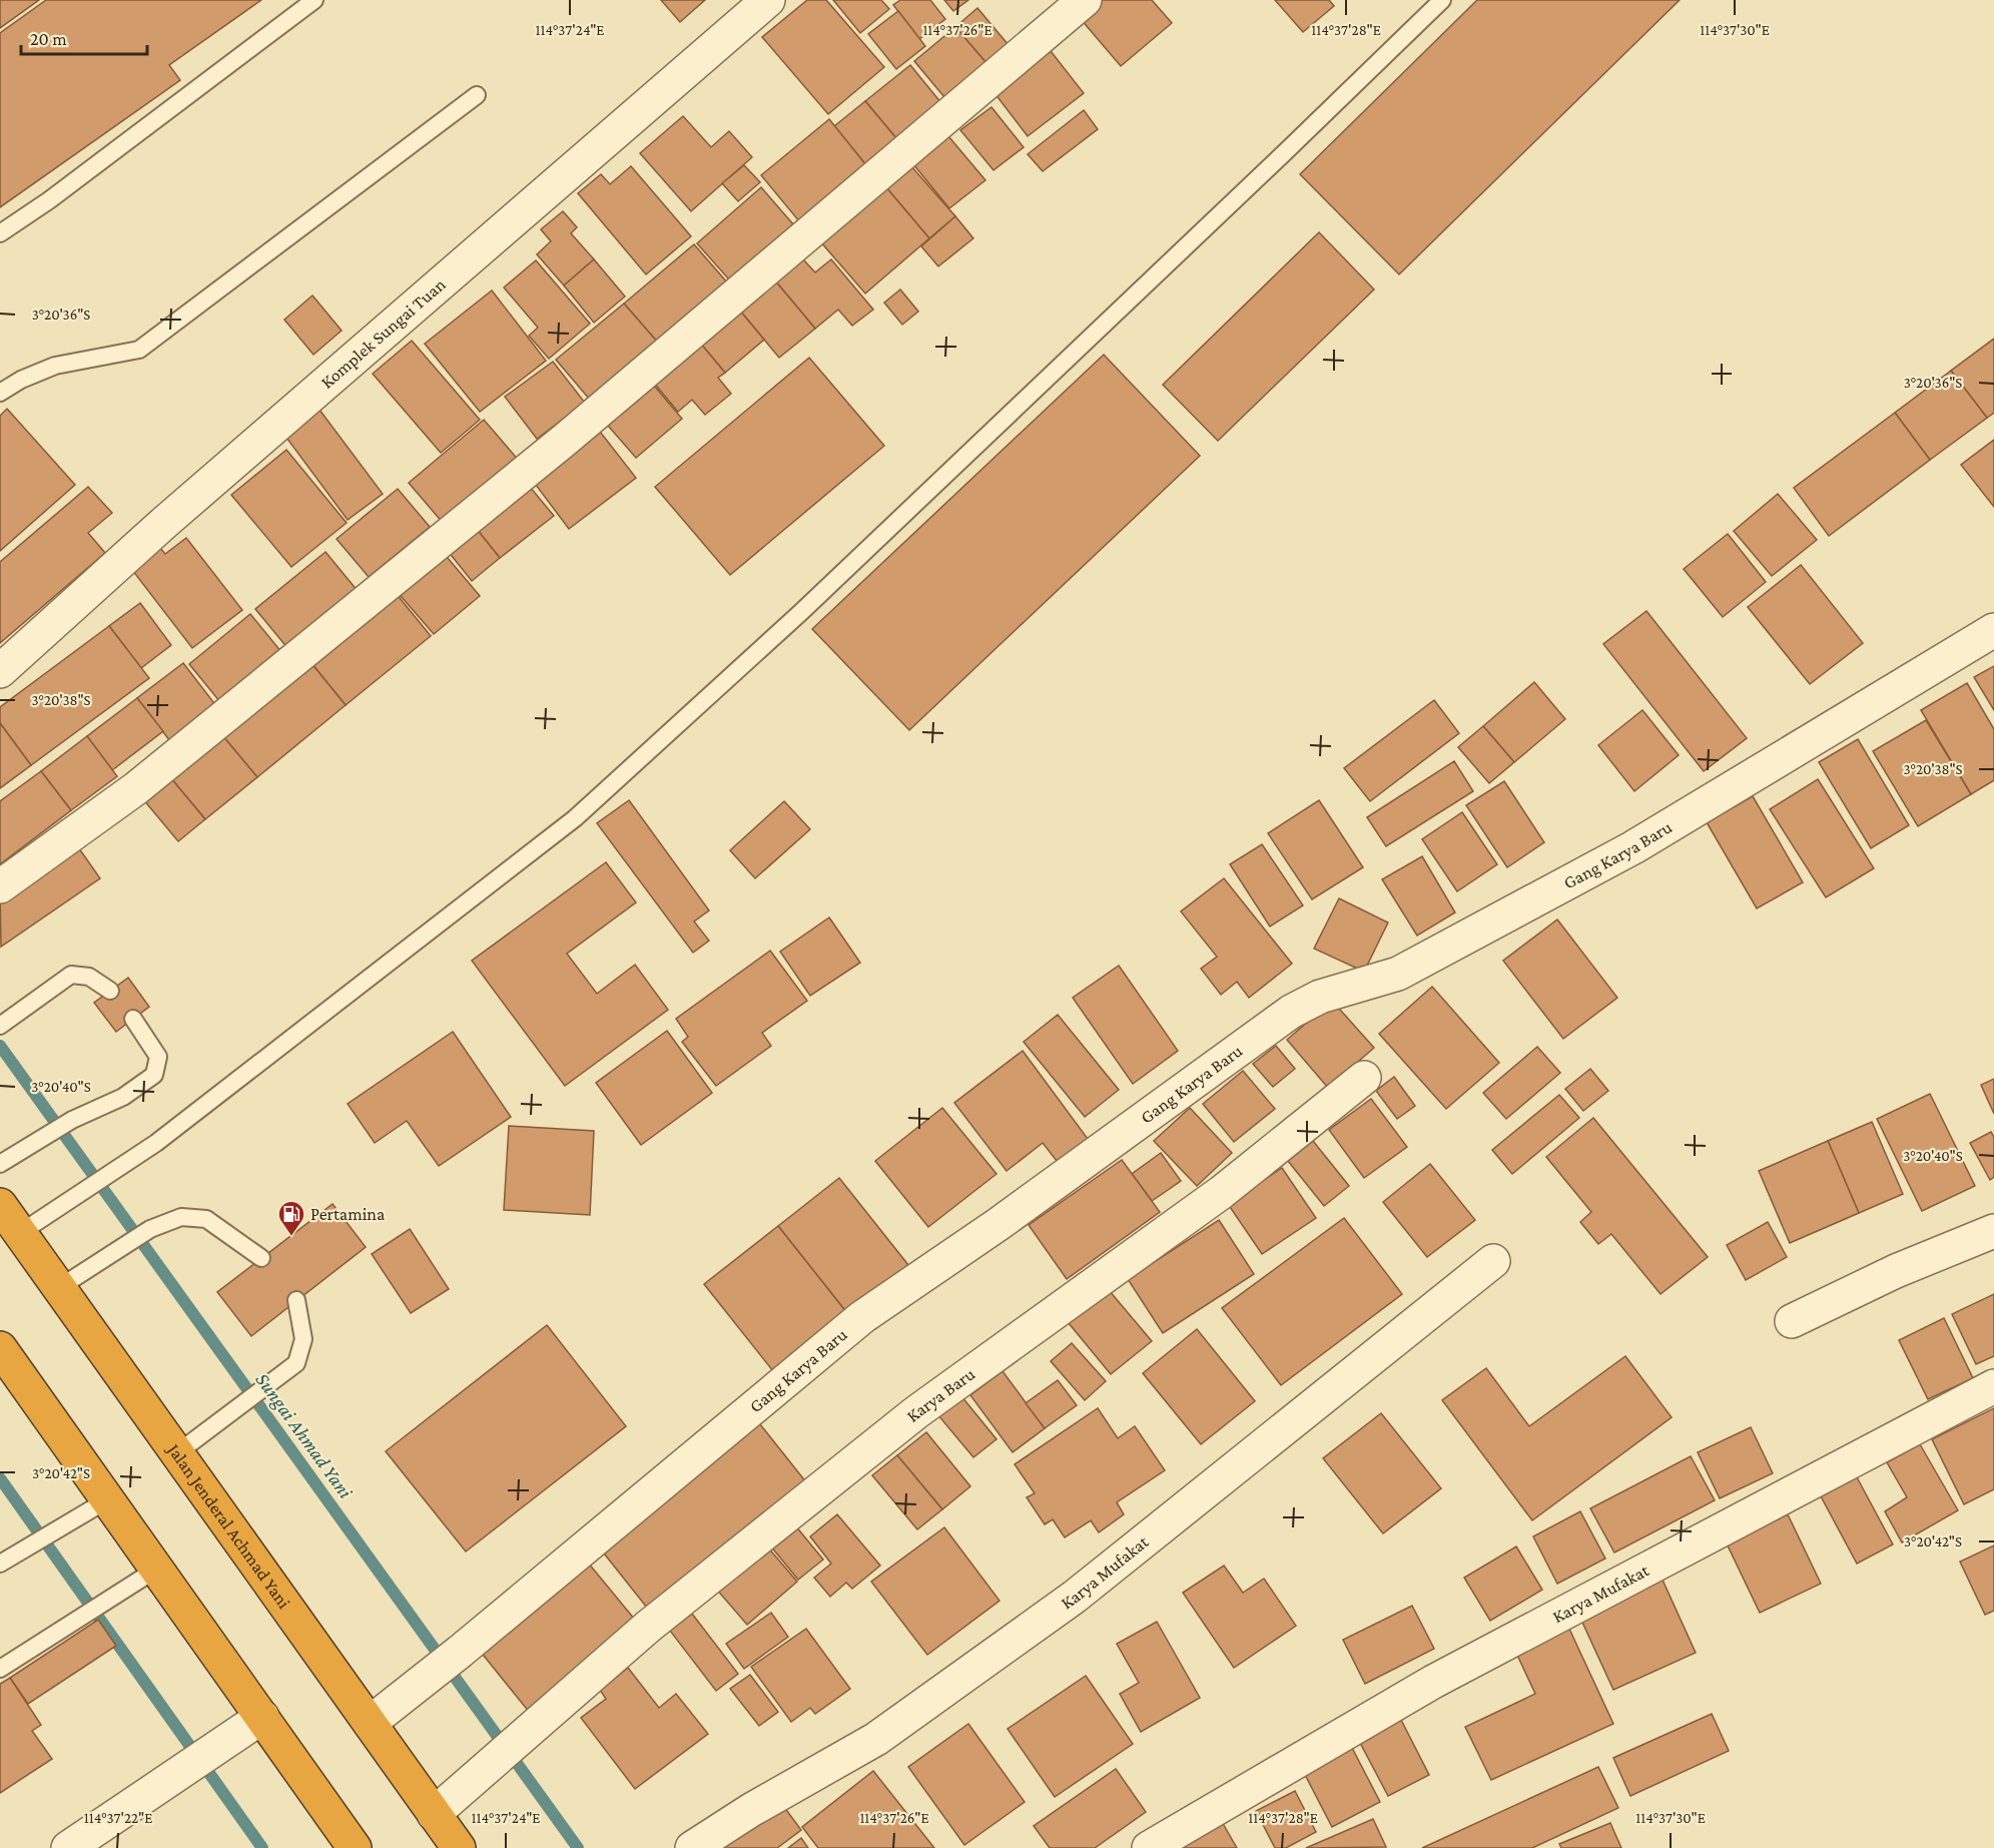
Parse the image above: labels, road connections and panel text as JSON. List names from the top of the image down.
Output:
{
  "streets": {
    "highway": ["Jalan Jenderal Achmad Yani"],
    "street": [
      "Komplek Sungai Tuan",
      "Gang Karya Baru",
      "Karya Baru",
      "Karya Mufakat"
    ]
  },
  "crossings": [
    ["Gang Karya Baru", "Jalan Jenderal Achmad Yani"],
    ["Karya Baru", "Jalan Jenderal Achmad Yani"]
  ],
  "water": ["Sungai Ahmad Yani"],
  "places": {
    "fuel station": ["Pertamina"]
  },
  "scale_bar": "20 m",
  "coordinates": [
    "114°37'24\"E",
    "114°37'26\"E",
    "114°37'28\"E",
    "114°37'30\"E",
    "3°20'36\"S",
    "3°20'38\"S",
    "3°20'40\"S",
    "3°20'42\"S",
    "114°37'22\"E"
  ]
}
